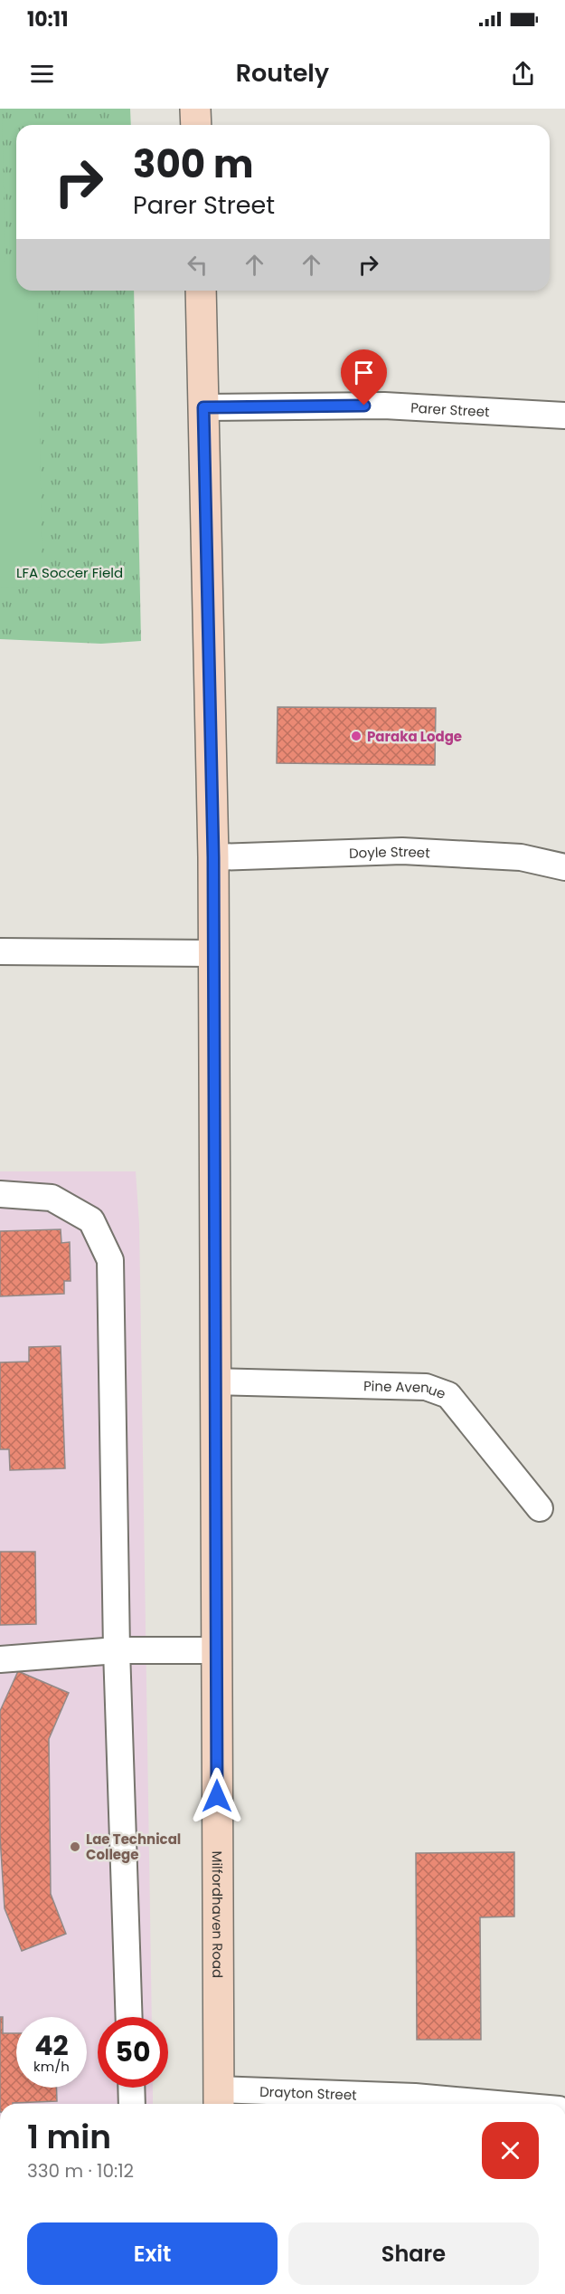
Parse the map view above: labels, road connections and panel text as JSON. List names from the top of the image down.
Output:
{
  "streets": {
    "main road": ["Milfordhaven Road"],
    "street": [
      "Parer Street",
      "Doyle Street",
      "Pine Avenue",
      "Drayton Street"
    ]
  },
  "crossings": [
    ["Parer Street", "Milfordhaven Road"],
    ["Doyle Street", "Milfordhaven Road"],
    ["Pine Avenue", "Milfordhaven Road"],
    ["Milfordhaven Road", "Drayton Street"]
  ],
  "parks": ["LFA Soccer Field"],
  "places": ["Paraka Lodge", "Lae Technical College"],
  "page": {
    "status": "10:11",
    "header": "Routely",
    "turn": ["300 m", "Parer Street"],
    "speed": "42 km/h",
    "limit": "50",
    "heading": ["1 min", "330 m · 10:12"],
    "buttons": ["Exit", "Share"]
  }
}
